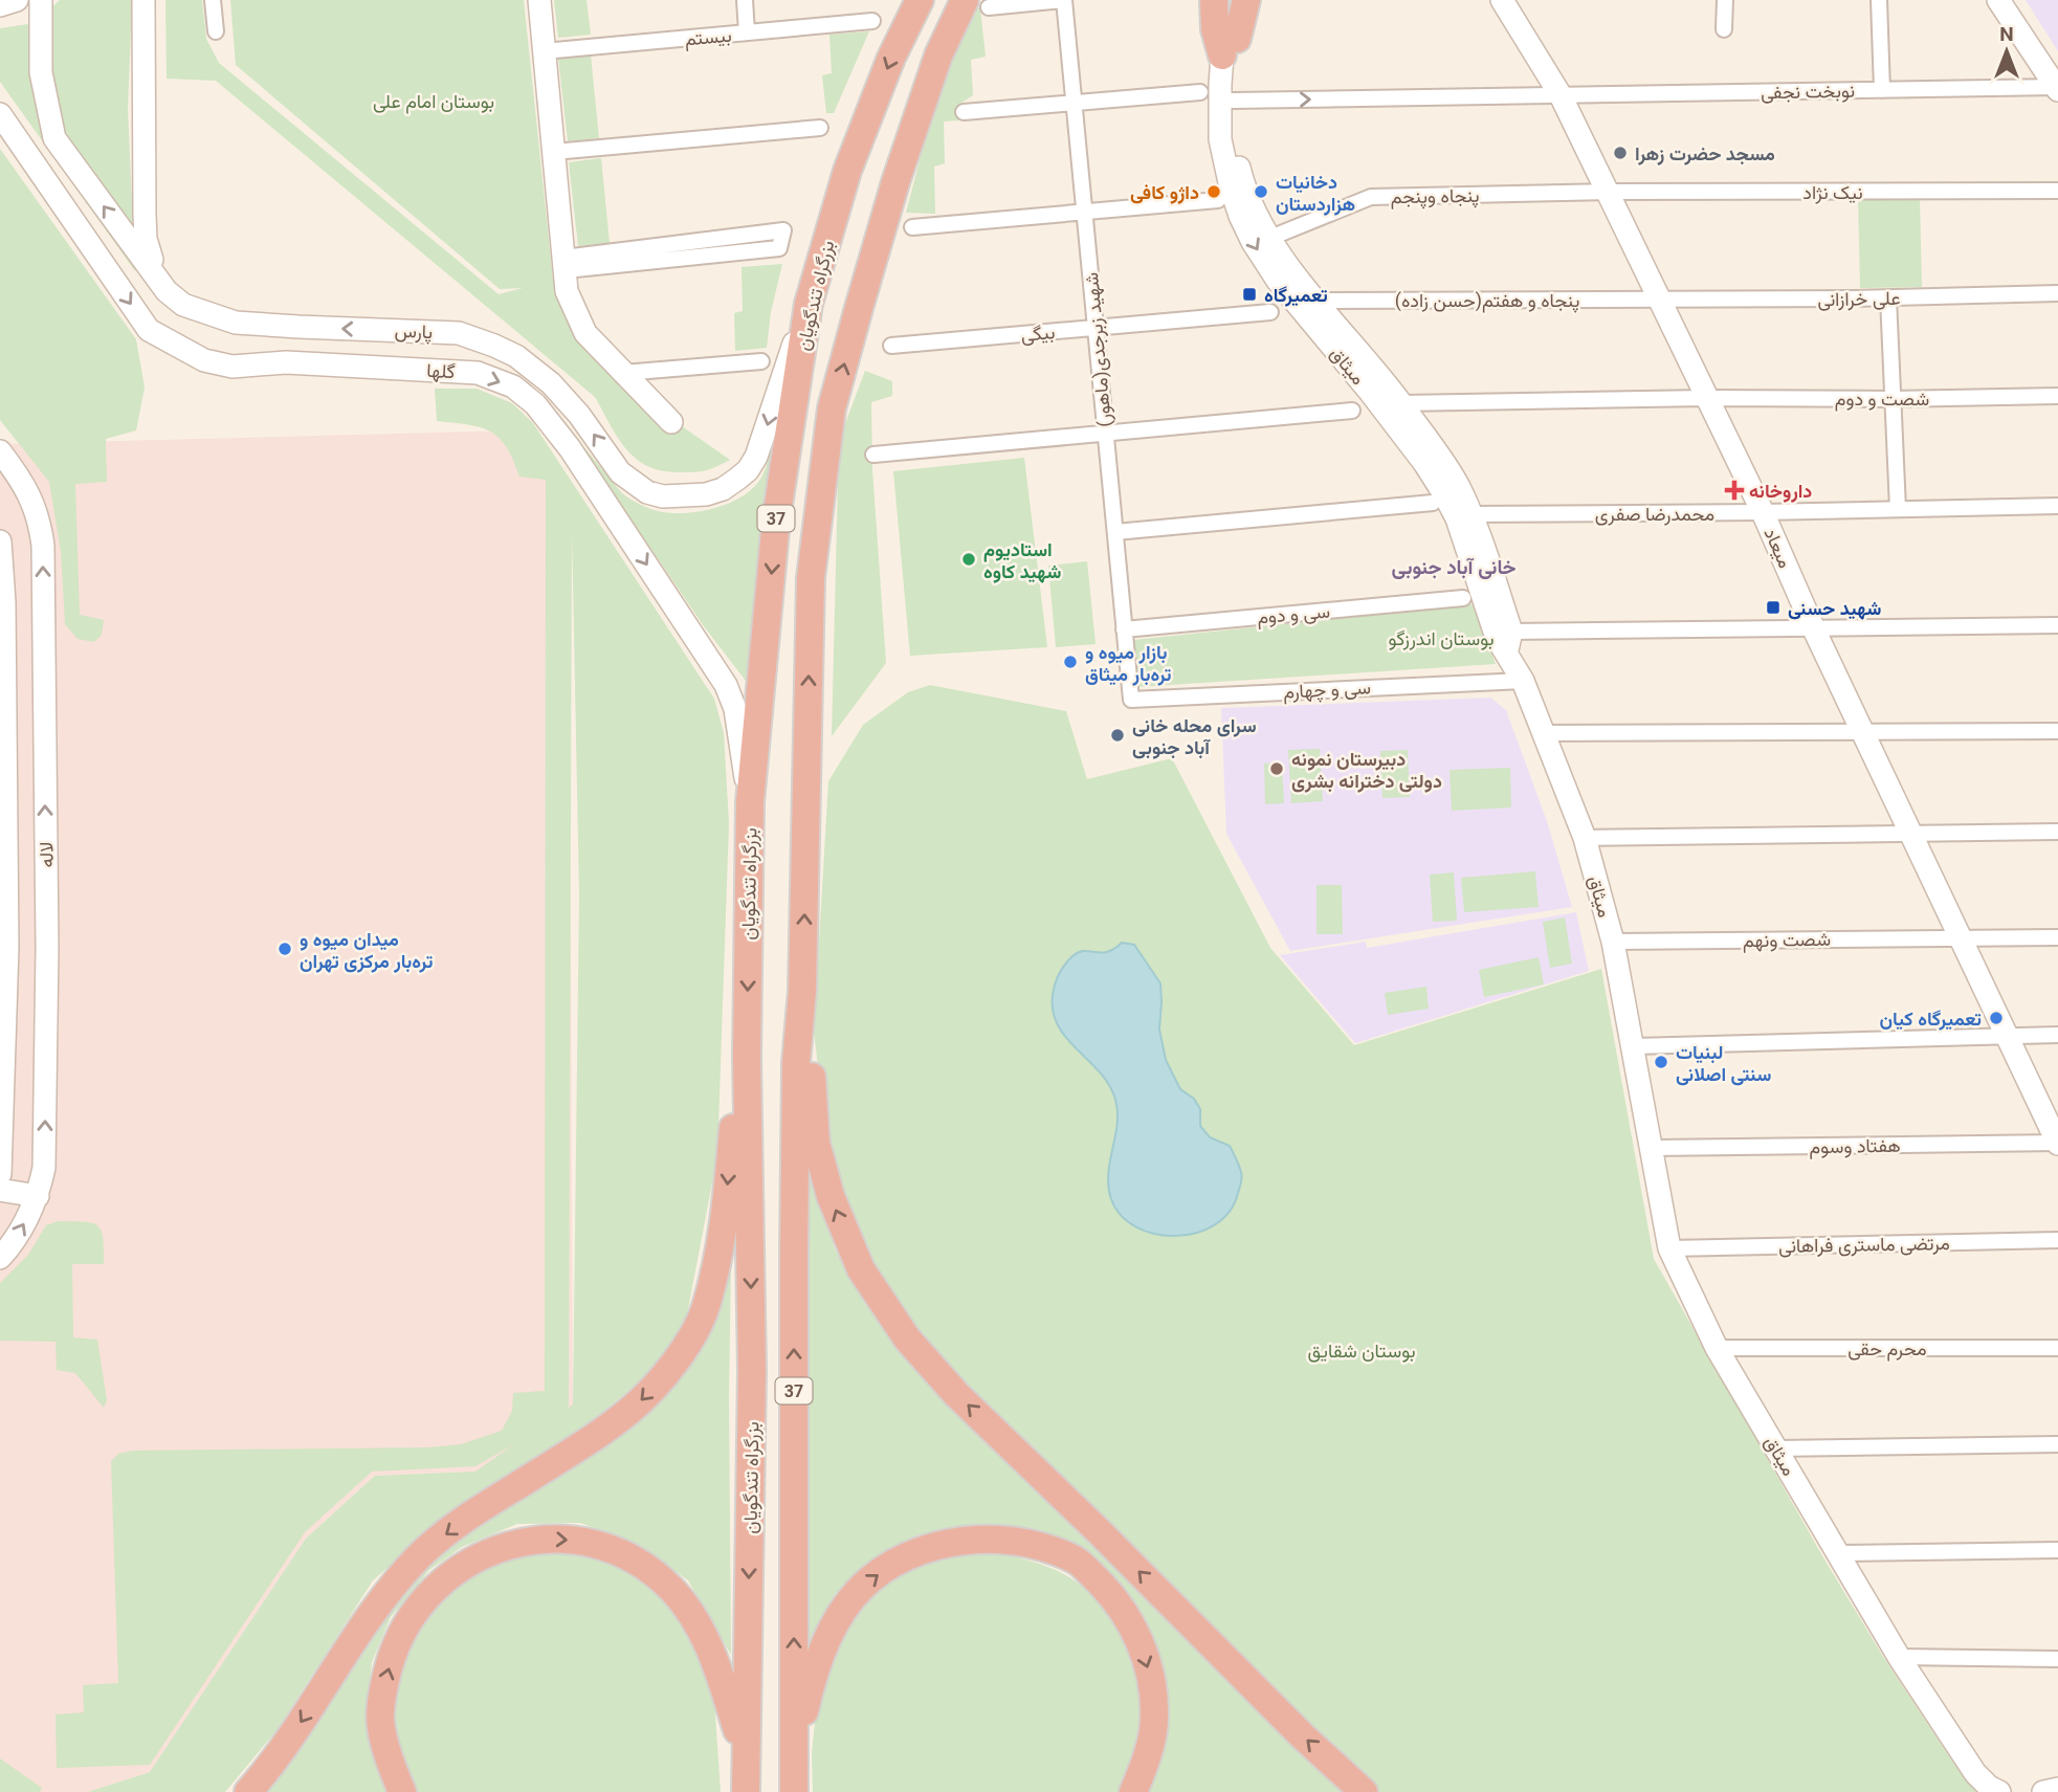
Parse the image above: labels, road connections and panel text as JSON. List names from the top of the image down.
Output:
{
  "streets": {
    "highway": ["بزرگراه تندگویان", "37"],
    "street": [
      "بیستم",
      "نوبخت نجفی",
      "نیک نژاد",
      "پنجاه وپنجم",
      "علی خرازانی",
      "(حسن زاده)پنجاه و هفتم",
      "پارس",
      "بیگی",
      "شهید زبرجدی(ماهور)",
      "میثاق",
      "گلها",
      "شصت و دوم",
      "محمدرضا صفری",
      "میعاد",
      "سی و دوم",
      "سی و چهارم",
      "لاله",
      "شصت ونهم",
      "هفتاد وسوم",
      "مرتضی ماستری فراهانی",
      "محرم حقی"
    ]
  },
  "crossings": [
    ["نوبخت نجفی", "میثاق"],
    ["نوبخت نجفی", "میعاد"],
    ["نیک نژاد", "پنجاه وپنجم"],
    ["نیک نژاد", "میعاد"],
    ["پنجاه وپنجم", "میثاق"],
    ["پنجاه وپنجم", "میعاد"],
    ["بزرگراه تندگویان", "پارس"],
    ["بزرگراه تندگویان", "گلها"],
    ["علی خرازانی", "(حسن زاده)پنجاه و هفتم"],
    ["علی خرازانی", "میعاد"],
    ["(حسن زاده)پنجاه و هفتم", "میثاق"],
    ["(حسن زاده)پنجاه و هفتم", "میعاد"],
    ["بیگی", "شهید زبرجدی(ماهور)"],
    ["شهید زبرجدی(ماهور)", "سی و دوم"],
    ["شهید زبرجدی(ماهور)", "سی و چهارم"],
    ["میثاق", "شصت و دوم"],
    ["میثاق", "محمدرضا صفری"],
    ["میثاق", "سی و چهارم"],
    ["میثاق", "شصت ونهم"],
    ["میثاق", "هفتاد وسوم"],
    ["میثاق", "مرتضی ماستری فراهانی"],
    ["میثاق", "محرم حقی"],
    ["شصت و دوم", "میعاد"],
    ["محمدرضا صفری", "میعاد"],
    ["میعاد", "شصت ونهم"],
    ["میعاد", "هفتاد وسوم"]
  ],
  "one_way": ["نوبخت نجفی", "گلها"],
  "districts": ["خانی آباد جنوبی"],
  "parks": ["بوستان امام علی", "بوستان اندرزگو", "بوستان شقایق"],
  "places": {
    "other": [
      "مسجد حضرت زهرا",
      "داژو کافی",
      "دخانیات هزاردستان",
      "استادیوم شهید کاوه",
      "بازار میوه و تره‌بار میثاق",
      "سرای محله خانی آباد جنوبی",
      "دبیرستان نمونه دولتی دخترانه بشری",
      "میدان میوه و تره‌بار مرکزی تهران",
      "تعمیرگاه کیان",
      "لبنیات سنتی اصلانی"
    ],
    "transit": ["تعمیرگاه", "شهید حسنی"],
    "health": ["داروخانه"]
  },
  "north": "top"
}
